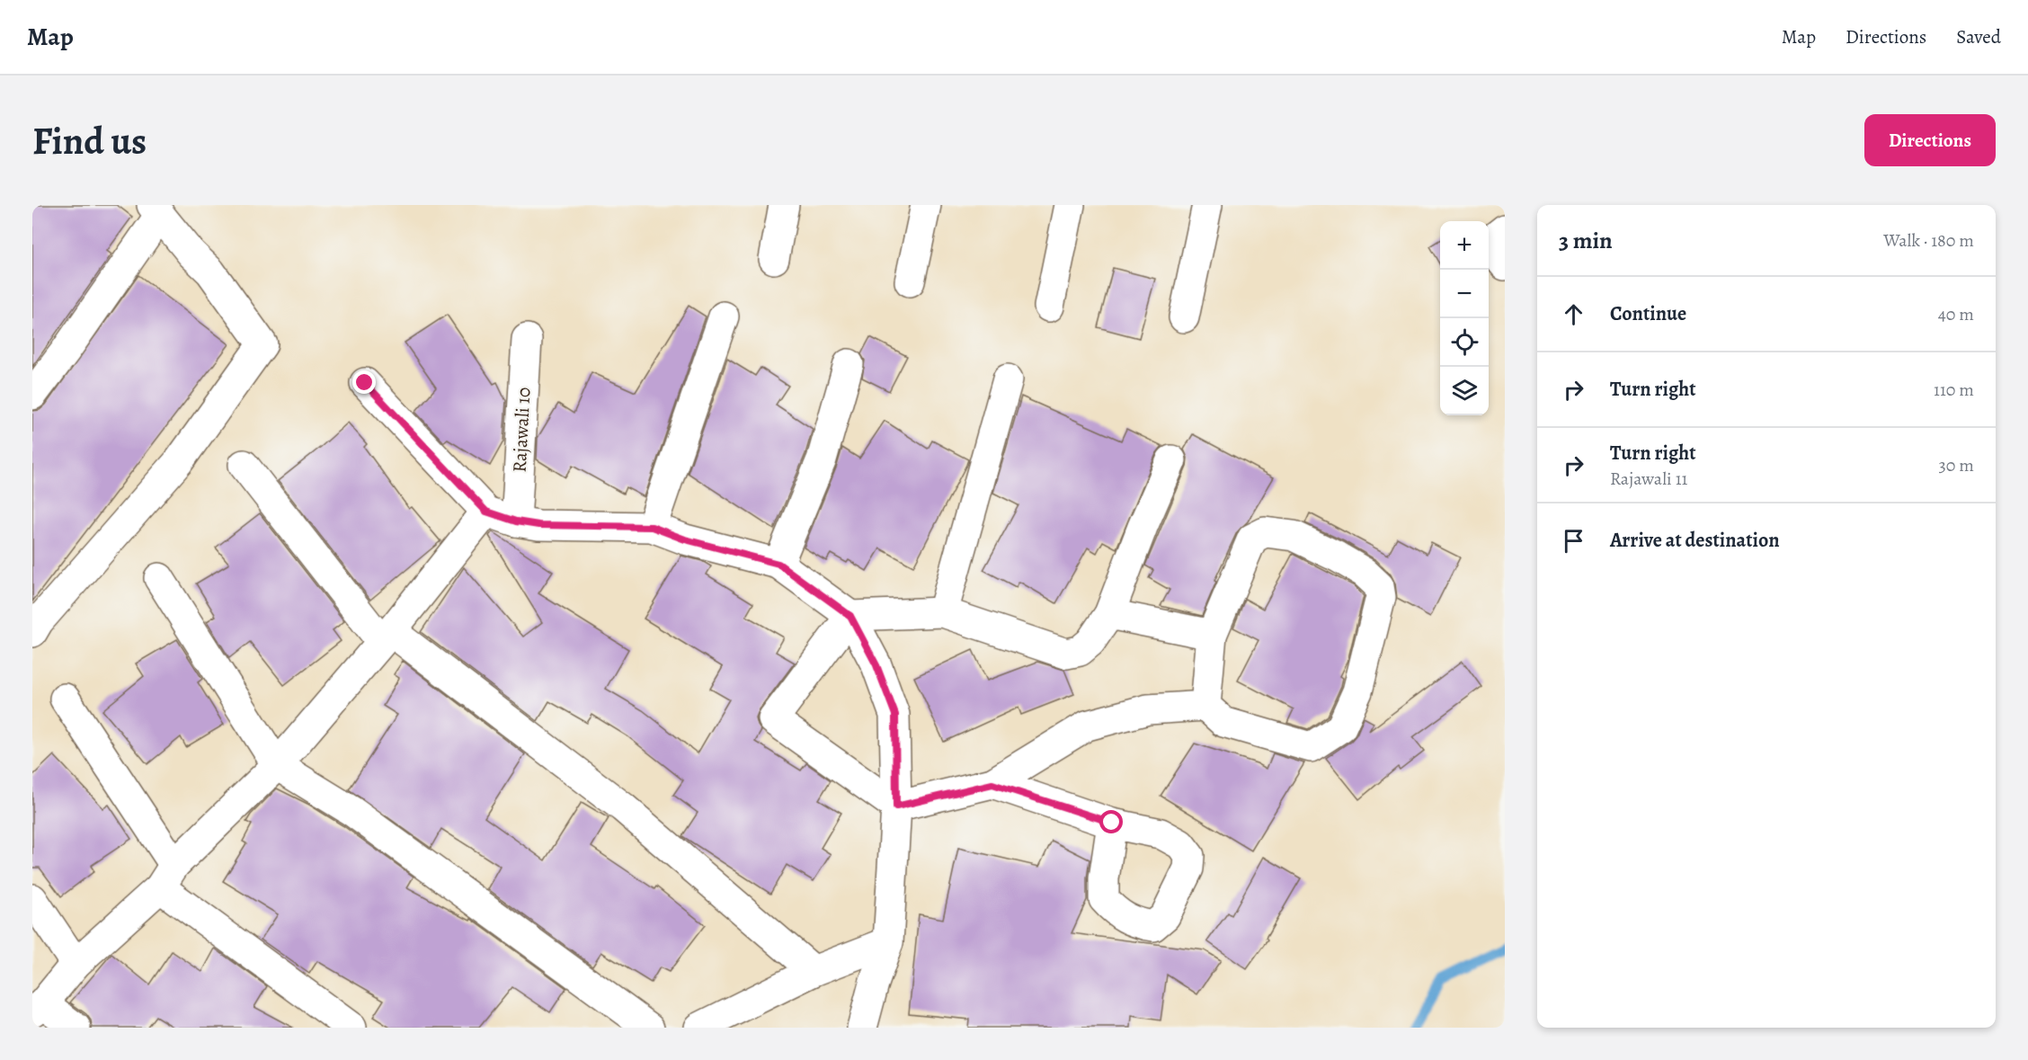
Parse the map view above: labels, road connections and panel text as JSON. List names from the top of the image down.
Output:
{
  "streets": {
    "street": ["Rajawali 10"]
  },
  "page": {
    "header": "Map",
    "nav": ["Map", "Directions", "Saved"],
    "buttons": "Directions",
    "title": "Find us",
    "heading": ["3 min", "Walk · 180 m"],
    "map_buttons": ["+", "−"],
    "list": [
      ["Continue", "40 m"],
      ["Turn right", "110 m"],
      ["Turn right", "Rajawali 11", "30 m"],
      "Arrive at destination"
    ]
  }
}
